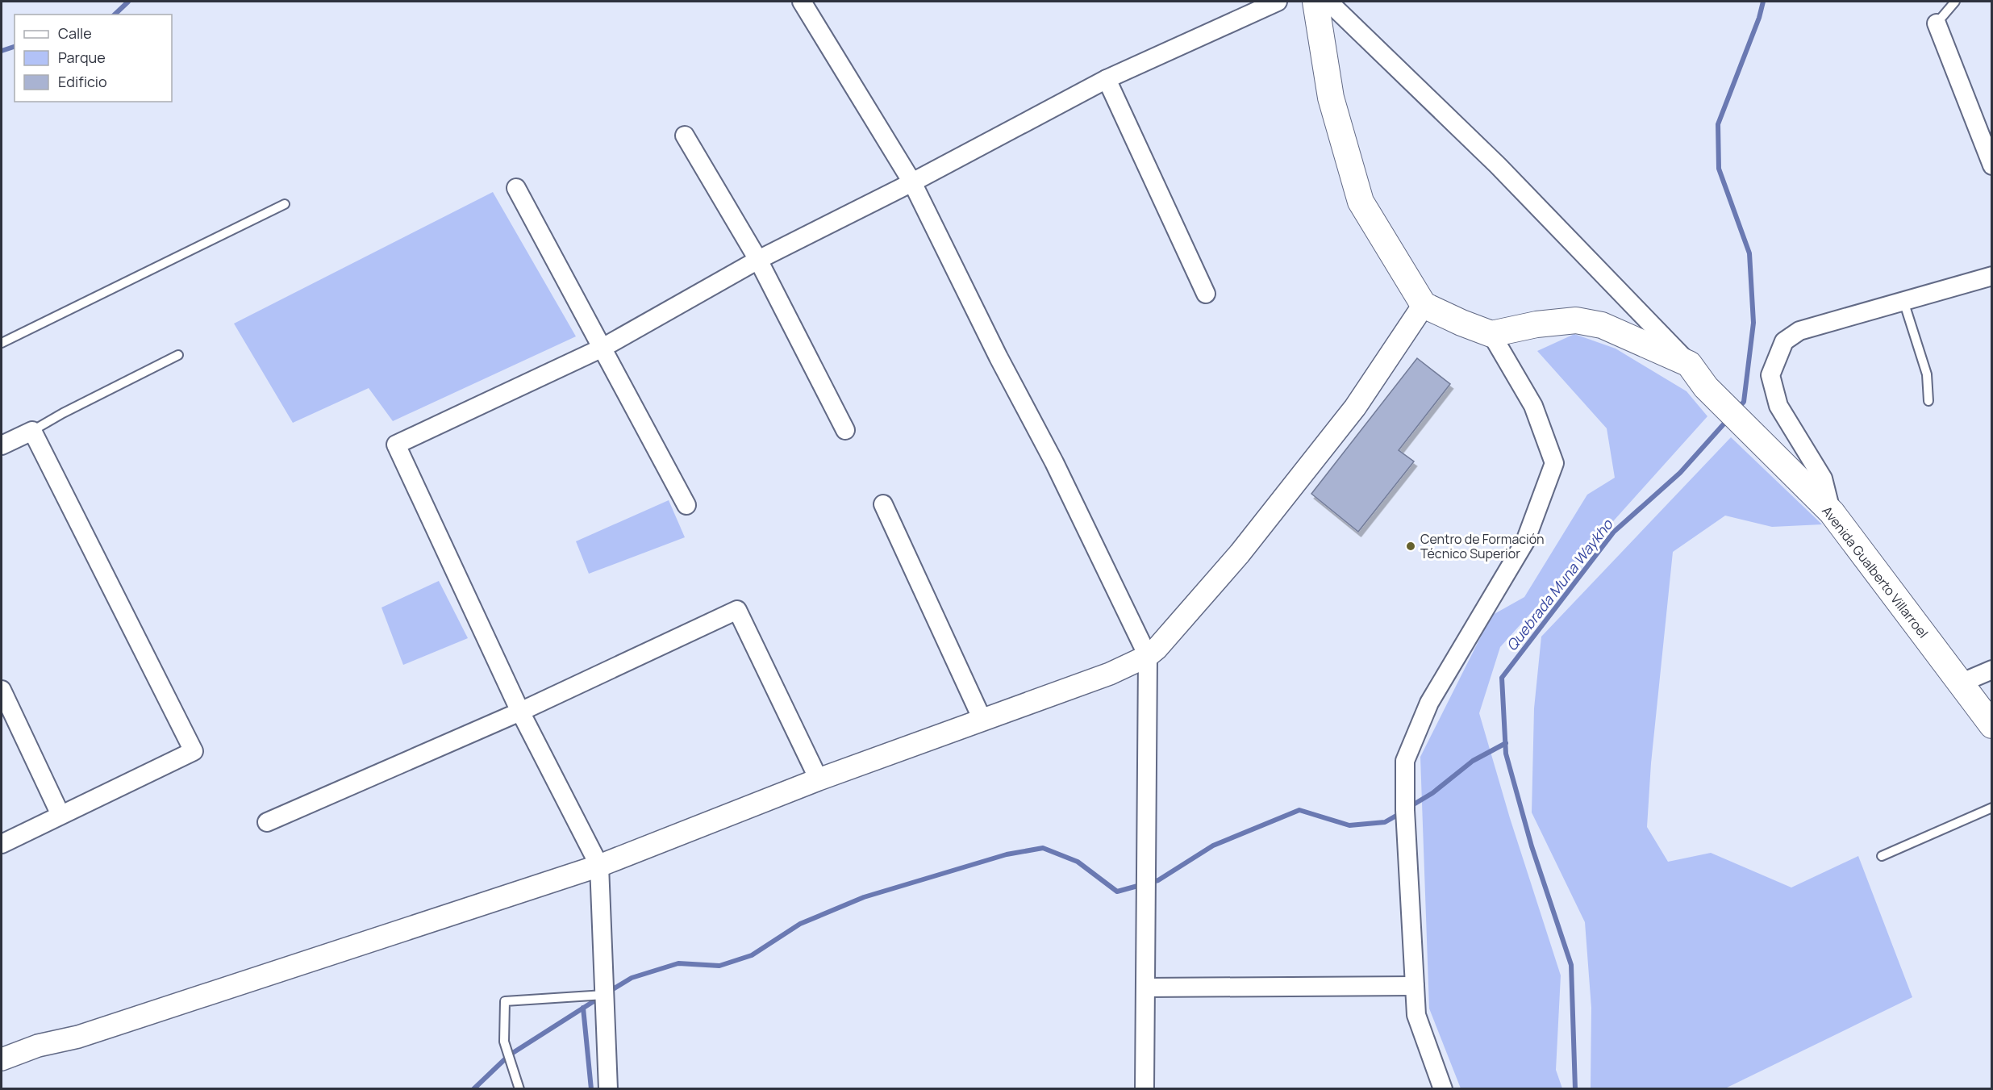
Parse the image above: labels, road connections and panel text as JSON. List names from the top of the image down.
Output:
{
  "streets": {
    "main road": ["Avenida Gualberto Villarroel"]
  },
  "water": ["Quebrada Muna Waykho"],
  "places": ["Centro de Formación Técnico Superior"],
  "legend": ["Calle", "Parque", "Edificio"]
}
